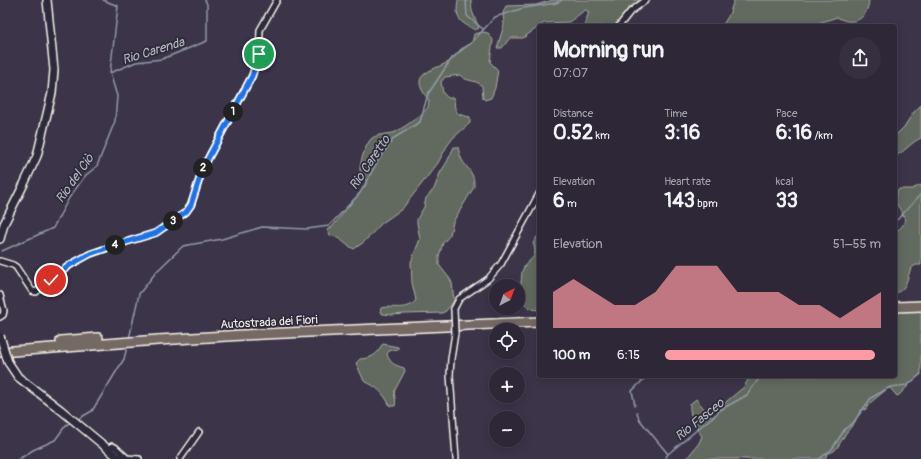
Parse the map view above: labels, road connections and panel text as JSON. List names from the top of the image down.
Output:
{
  "streets": {
    "highway": ["Autostrada dei Fiori"]
  },
  "water": [
    "Rio Carenda",
    "Rio Caretto",
    "Rio del Ciò",
    "Rio Fasceo"
  ],
  "north": "top right",
  "page": {
    "heading": ["Morning run", "07:07"],
    "stats": [
      ["Distance", "0.52 km"],
      ["Time", "3:16"],
      ["Pace", "6:16 /km"],
      ["Elevation", "6 m"],
      ["Heart rate", "143 bpm"],
      ["kcal", "33"]
    ],
    "pins": [
      "1",
      "2",
      "3",
      "4"
    ],
    "chart": ["Elevation", "51–55 m"],
    "map_buttons": ["+", "−"],
    "list": [
      {
        "name": "100 m",
        "note": "6:15"
      }
    ]
  }
}
